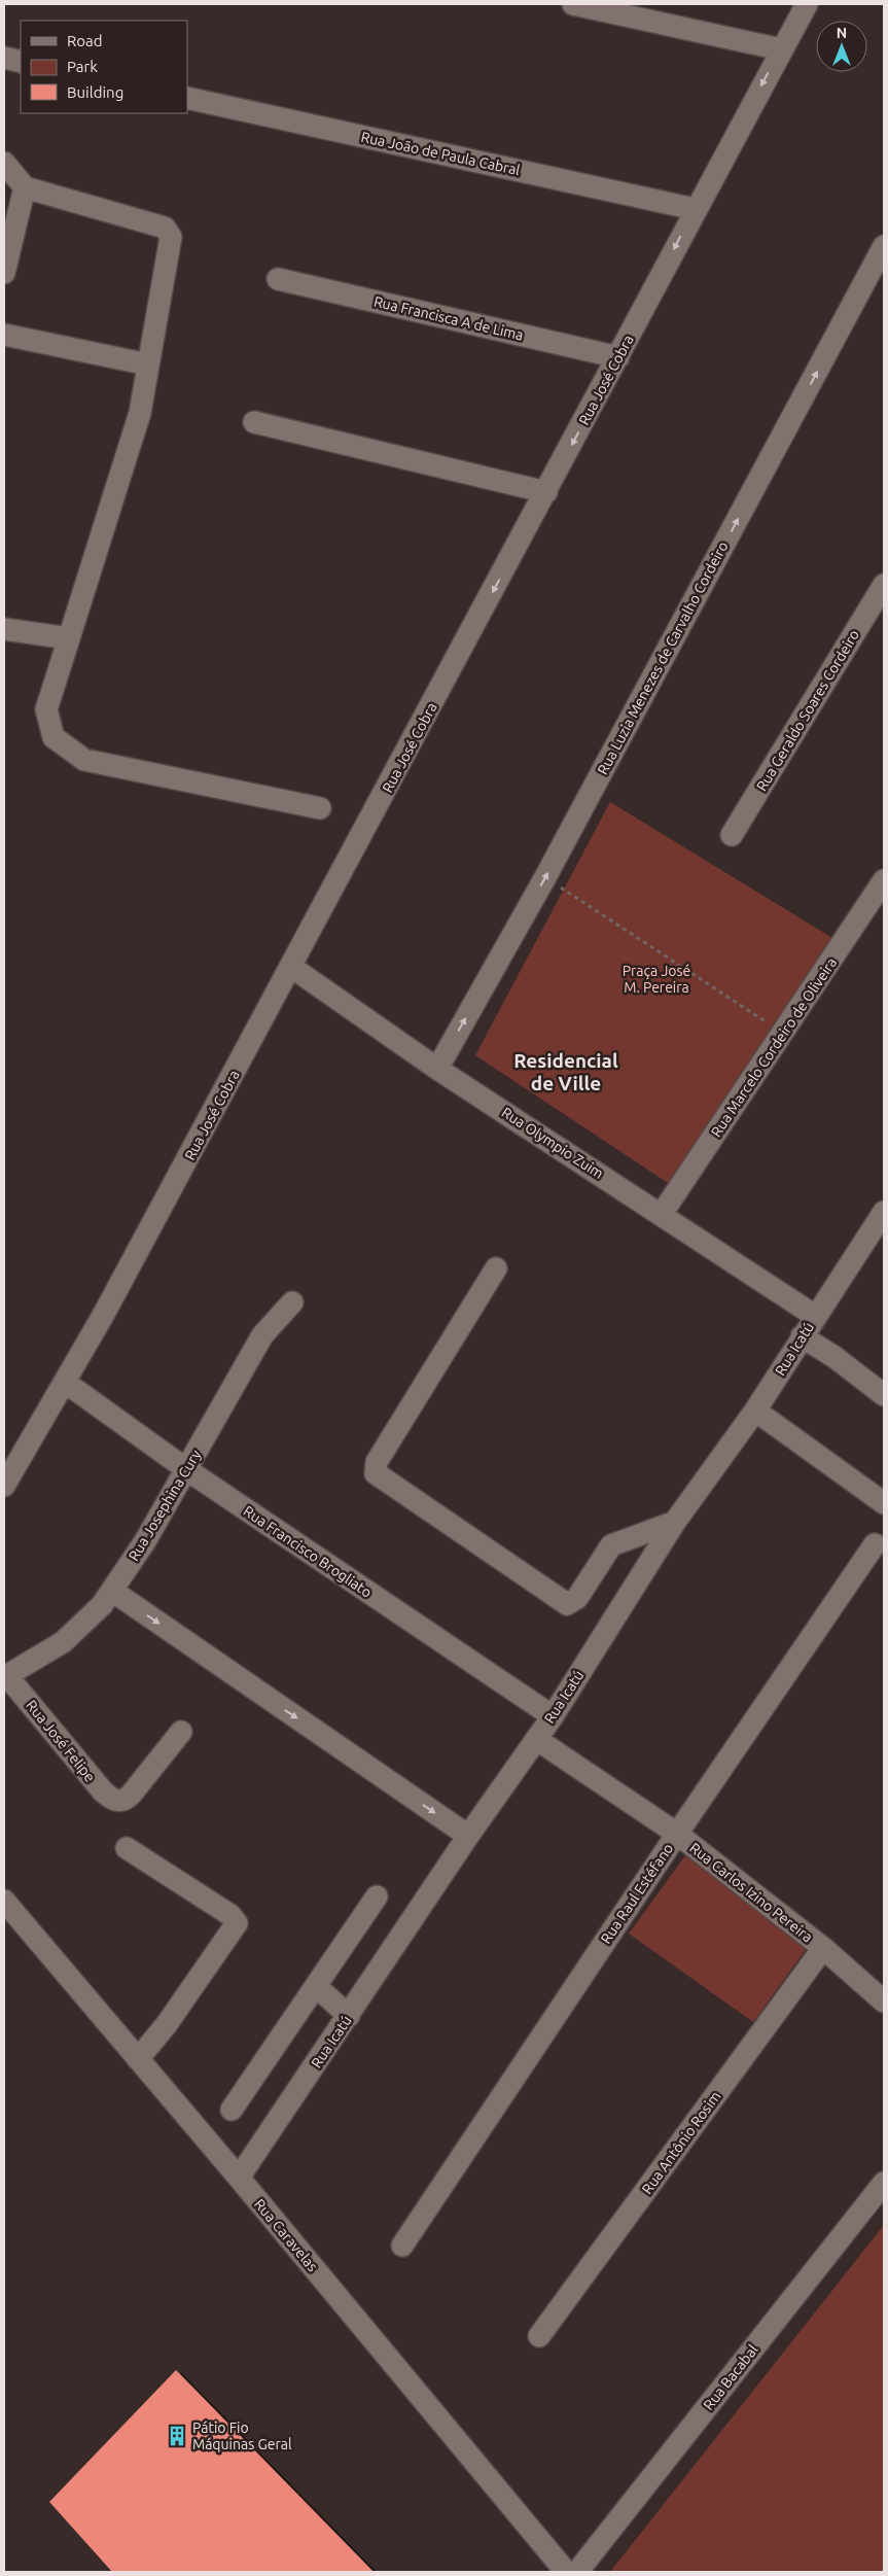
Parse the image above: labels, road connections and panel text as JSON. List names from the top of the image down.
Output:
{
  "streets": {
    "street": [
      "Rua João de Paula Cabral",
      "Rua Francisca A de Lima",
      "Rua José Cobra",
      "Rua Luzia Menezes de Carvalho Cordeiro",
      "Rua Geraldo Soares Cordeiro",
      "Rua Marcelo Cordeiro de Oliveira",
      "Rua Olympio Zuim",
      "Rua Icatú",
      "Rua Josephina Cury",
      "Rua Francisco Brogliato",
      "Rua José Felipe",
      "Rua Carlos Izino Pereira",
      "Rua Raul Estéfano",
      "Rua Antônio Rosim",
      "Rua Caravelas",
      "Rua Bacabal"
    ]
  },
  "crossings": [
    ["Rua João de Paula Cabral", "Rua José Cobra"],
    ["Rua Francisca A de Lima", "Rua José Cobra"],
    ["Rua José Cobra", "Rua Olympio Zuim"],
    ["Rua José Cobra", "Rua Francisco Brogliato"],
    ["Rua Luzia Menezes de Carvalho Cordeiro", "Rua Olympio Zuim"],
    ["Rua Marcelo Cordeiro de Oliveira", "Rua Olympio Zuim"],
    ["Rua Olympio Zuim", "Rua Icatú"],
    ["Rua Icatú", "Rua Francisco Brogliato"],
    ["Rua Icatú", "Rua Carlos Izino Pereira"],
    ["Rua Icatú", "Rua Caravelas"],
    ["Rua Josephina Cury", "Rua Francisco Brogliato"],
    ["Rua Josephina Cury", "Rua José Felipe"],
    ["Rua Carlos Izino Pereira", "Rua Raul Estéfano"],
    ["Rua Carlos Izino Pereira", "Rua Antônio Rosim"]
  ],
  "one_way": ["Rua José Cobra", "Rua Luzia Menezes de Carvalho Cordeiro"],
  "districts": ["Residencial de Ville"],
  "parks": ["Praça José M. Pereira"],
  "places": {
    "building": ["Pátio Fio Máquinas Geral"]
  },
  "legend": ["Road", "Park", "Building"],
  "north": "top"
}
